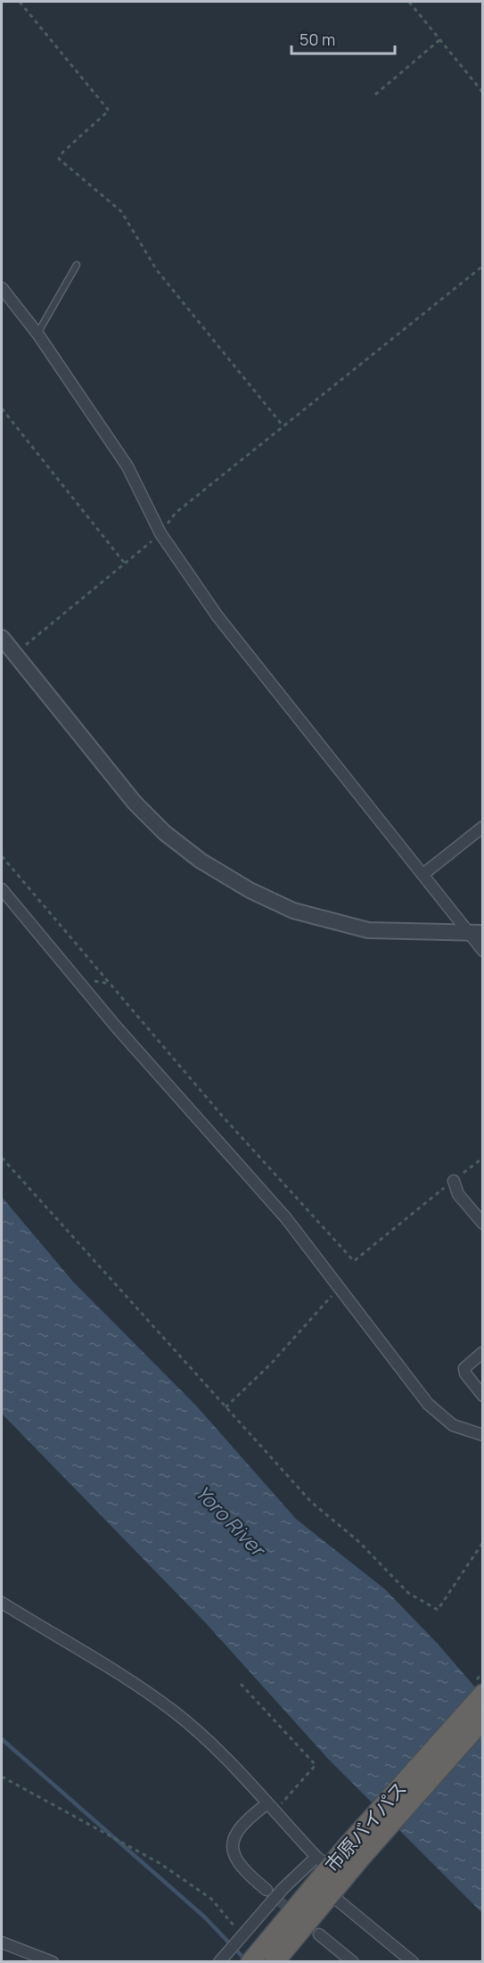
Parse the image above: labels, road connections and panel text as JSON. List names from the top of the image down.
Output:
{
  "streets": {
    "highway": ["市原バイパス"]
  },
  "water": ["Yoro River"],
  "scale_bar": "50 m"
}
